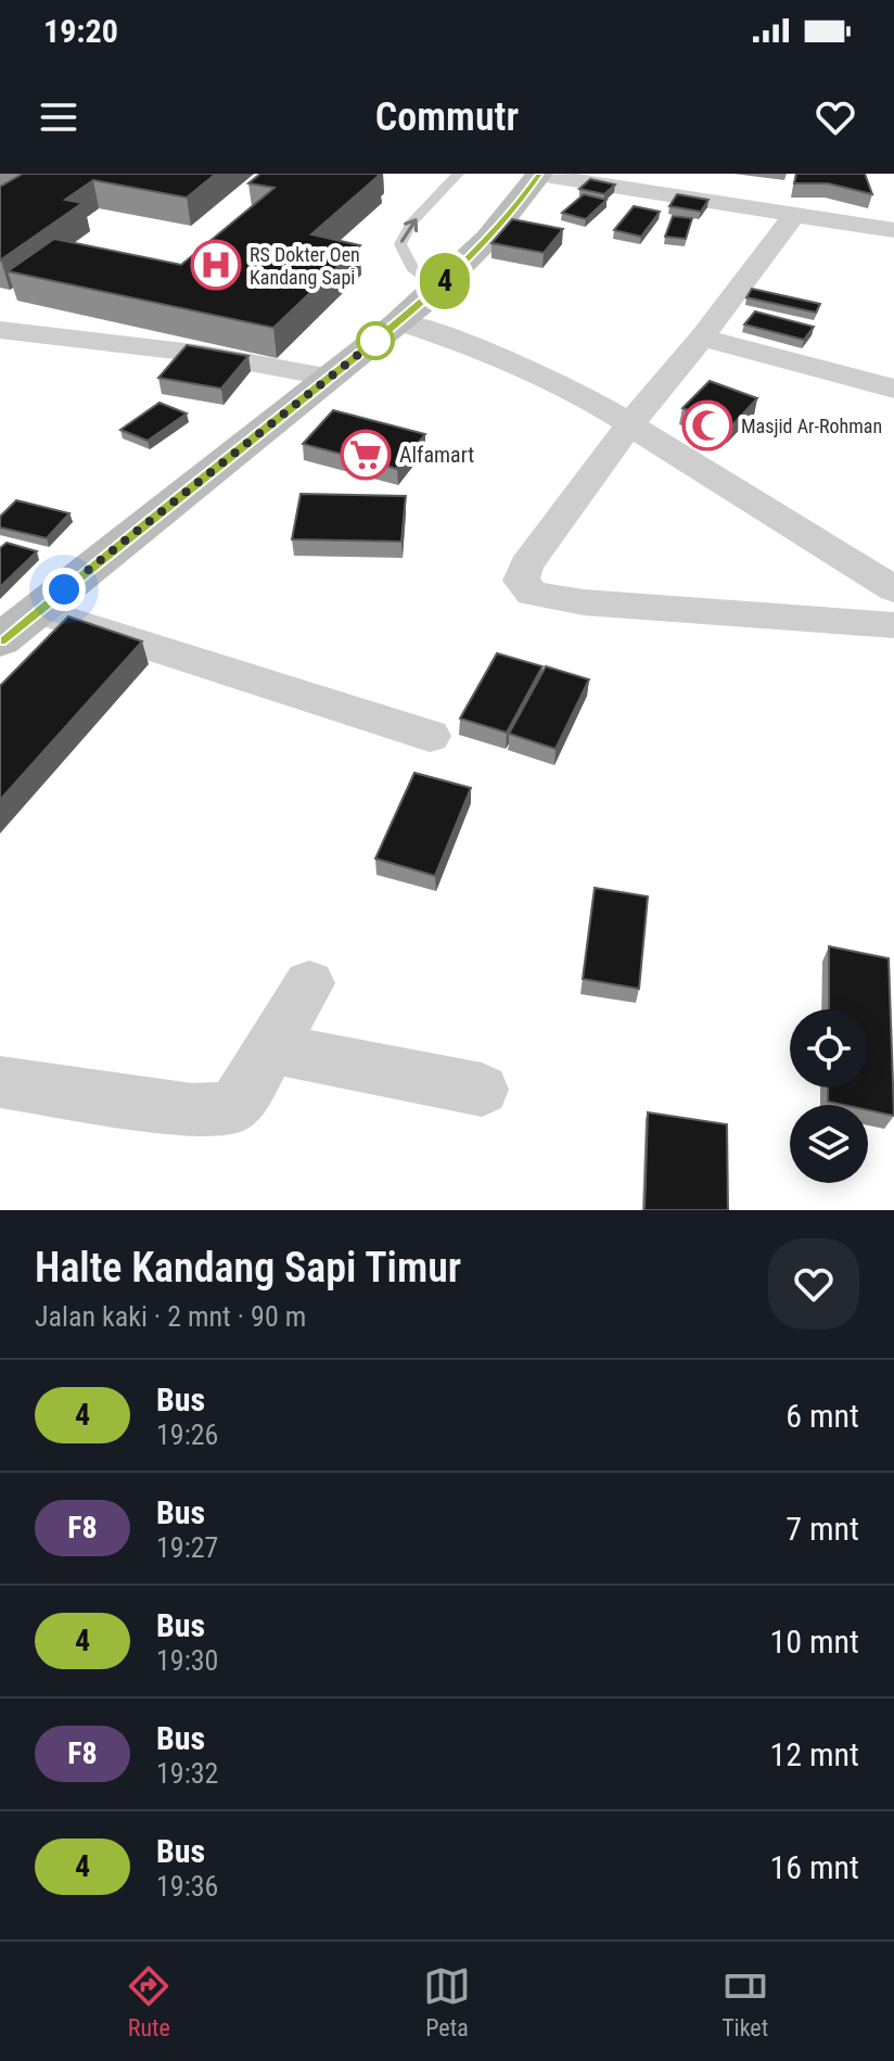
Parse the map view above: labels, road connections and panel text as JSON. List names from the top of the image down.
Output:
{
  "places": {
    "hospital": ["RS Dokter Oen Kandang Sapi"],
    "mosque": ["Masjid Ar-Rohman"],
    "supermarket": ["Alfamart"]
  },
  "lines": ["bus line 4"],
  "page": {
    "status": "19:20",
    "header": "Commutr",
    "on_map": "4",
    "heading": ["Halte Kandang Sapi Timur", "Jalan kaki · 2 mnt · 90 m"],
    "list": [
      {
        "mark": "4",
        "name": "Bus",
        "note": "19:26",
        "value": "6 mnt"
      },
      {
        "mark": "F8",
        "name": "Bus",
        "note": "19:27",
        "value": "7 mnt"
      },
      {
        "mark": "4",
        "name": "Bus",
        "note": "19:30",
        "value": "10 mnt"
      },
      {
        "mark": "F8",
        "name": "Bus",
        "note": "19:32",
        "value": "12 mnt"
      },
      {
        "mark": "4",
        "name": "Bus",
        "note": "19:36",
        "value": "16 mnt"
      }
    ],
    "tabs": ["Rute", "Peta", "Tiket"]
  }
}
